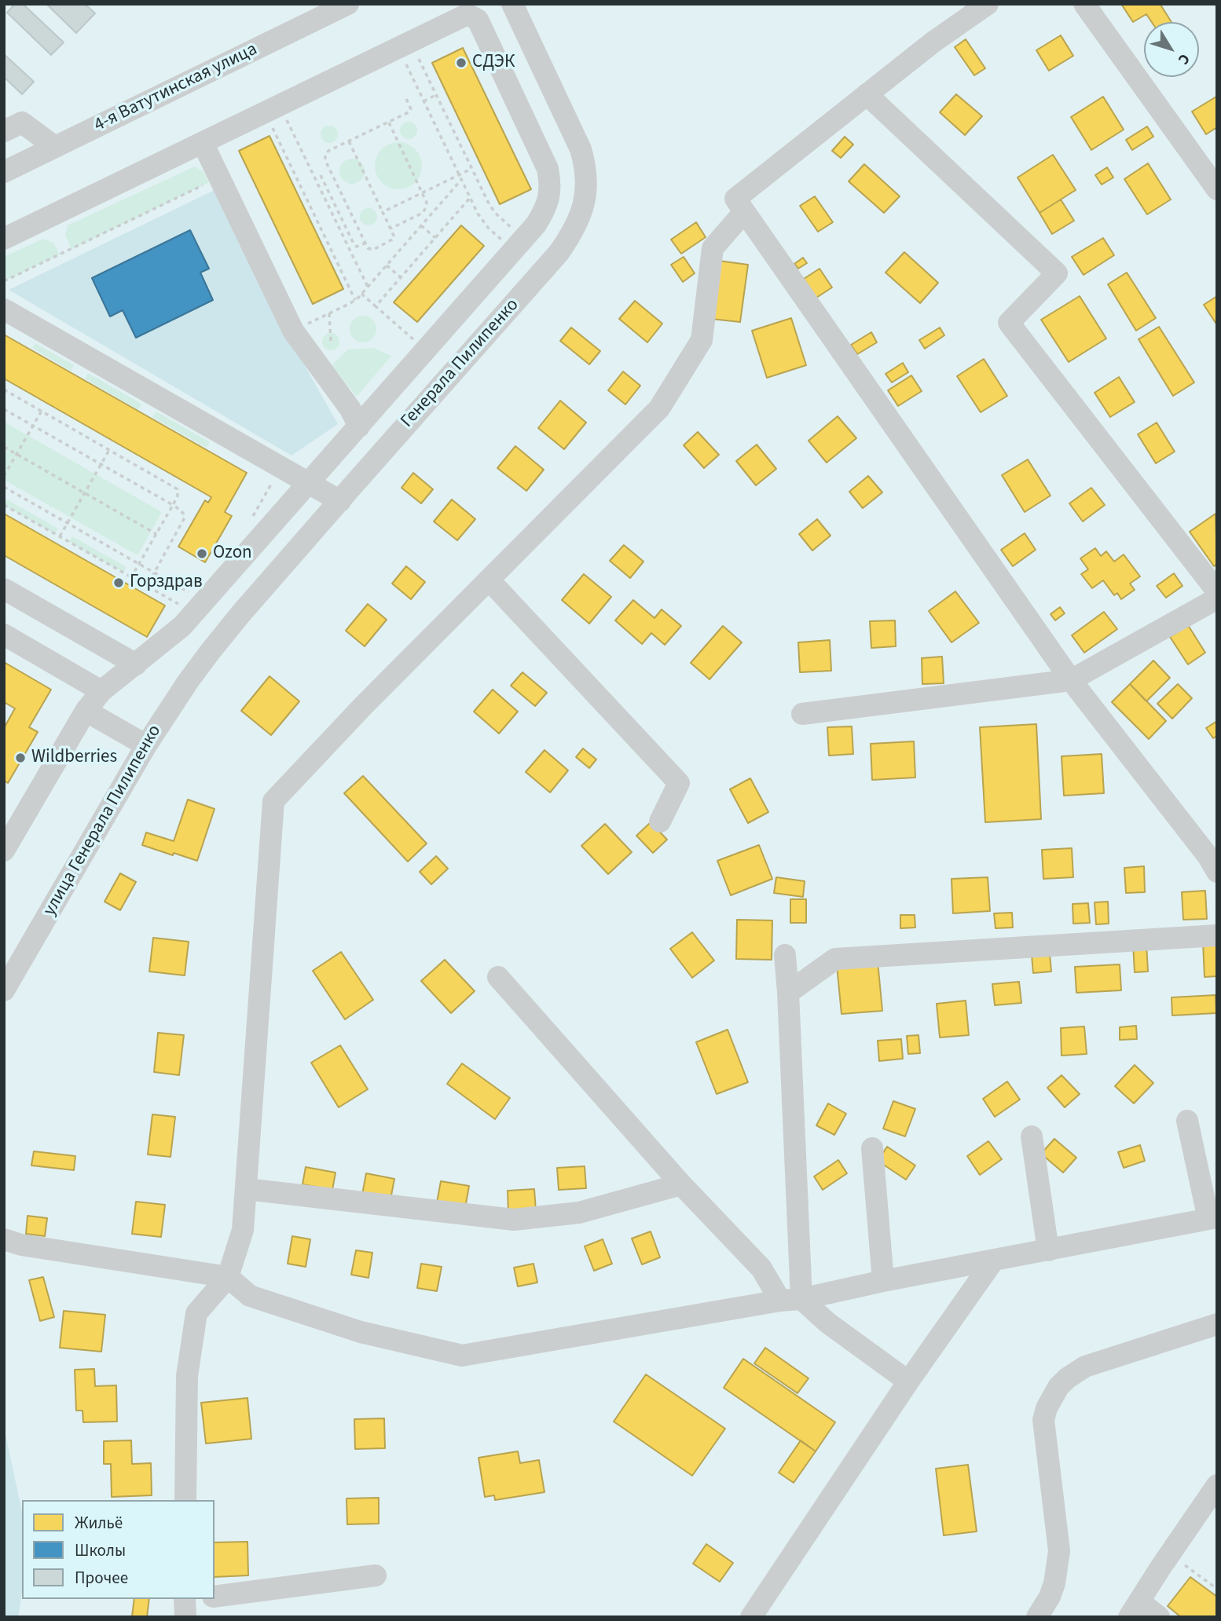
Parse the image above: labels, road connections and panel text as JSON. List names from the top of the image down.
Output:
{
  "streets": {
    "street": ["4-я Ватутинская улица", "Генерала Пилипенко", "улица Генерала Пилипенко"]
  },
  "crossings": [
    ["Генерала Пилипенко", "улица Генерала Пилипенко"]
  ],
  "places": [
    "СДЭК",
    "Ozon",
    "Горздрав",
    "Wildberries"
  ],
  "legend": ["Жильё", "Школы", "Прочее"],
  "north": "bottom right"
}
